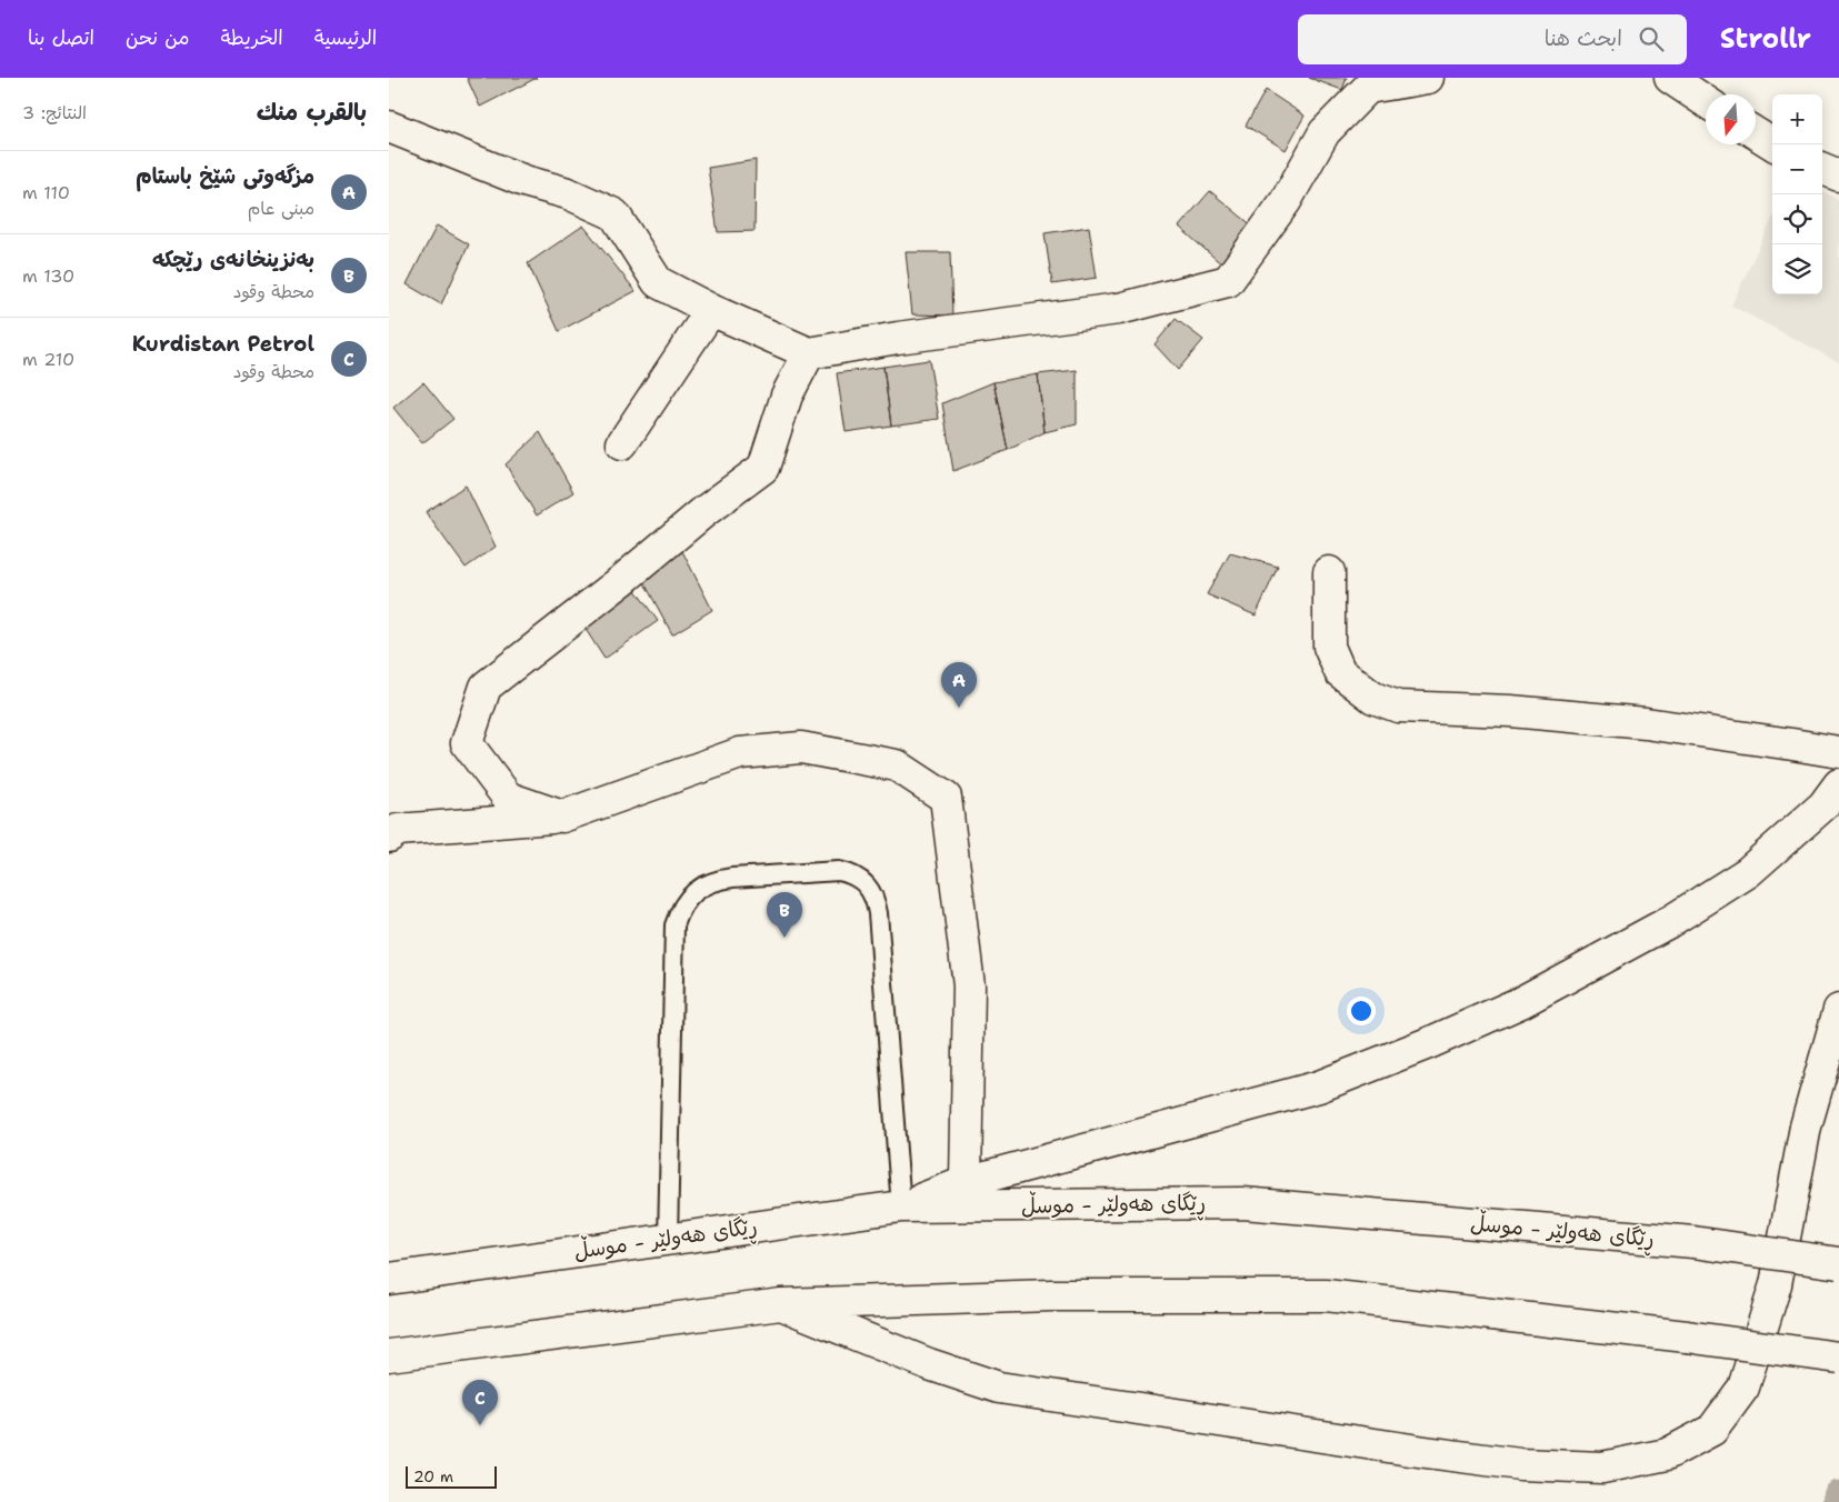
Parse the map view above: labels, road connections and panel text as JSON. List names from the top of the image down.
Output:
{
  "streets": {
    "main road": ["ڕێگای هەولێر - موسڵ"]
  },
  "scale_bar": "20 m",
  "north": "bottom",
  "page": {
    "header": "Strollr",
    "search": "ابحث هنا",
    "nav": [
      "الرئيسية",
      "الخريطة",
      "من نحن",
      "اتصل بنا"
    ],
    "heading": ["بالقرب منك", "النتائج: 3"],
    "map_buttons": ["+", "−"],
    "list": [
      {
        "mark": "A",
        "name": "مزگەوتی شێخ باستام",
        "note": "مبنى عام",
        "value": "110 m"
      },
      {
        "mark": "B",
        "name": "بەنزینخانەی رێچکە",
        "note": "محطة وقود",
        "value": "130 m"
      },
      {
        "mark": "C",
        "name": "Kurdistan Petrol",
        "note": "محطة وقود",
        "value": "210 m"
      }
    ],
    "pins": ["A", "B", "C"],
    "scale": "20 m"
  }
}
